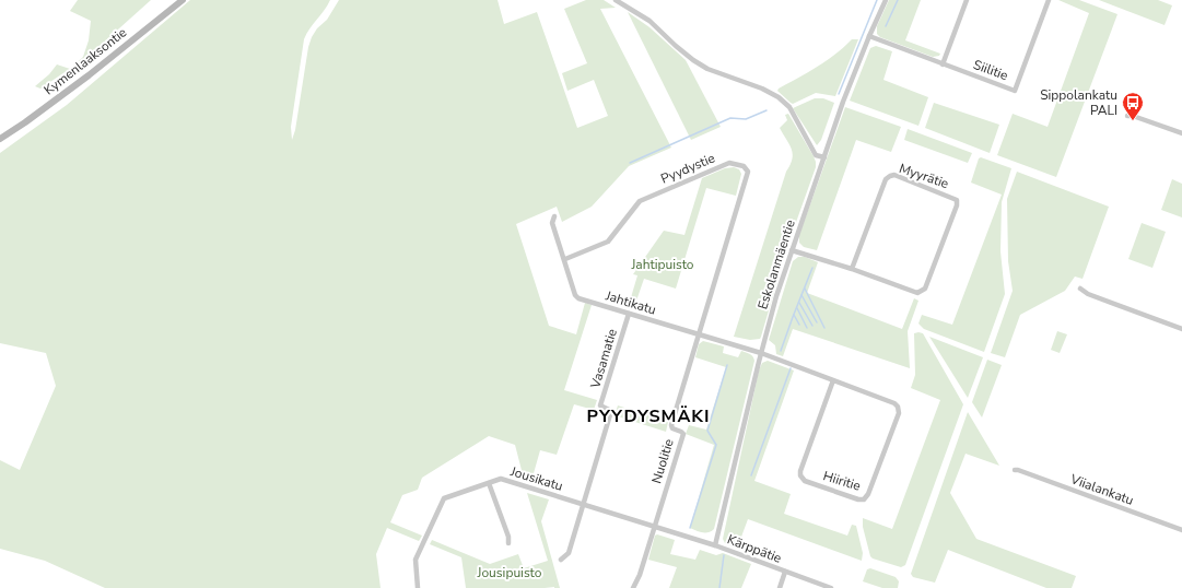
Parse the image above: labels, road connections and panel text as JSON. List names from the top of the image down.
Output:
{
  "streets": {
    "main road": ["Kymenlaaksontie"],
    "street": [
      "Siilitie",
      "Pyydystie",
      "Myyrätie",
      "Eskolanmäentie",
      "Jahtikatu",
      "Vasamatie",
      "Nuolitie",
      "Jousikatu",
      "Hiiritie",
      "Viialankatu",
      "Kärppätie"
    ]
  },
  "crossings": [
    ["Siilitie", "Eskolanmäentie"],
    ["Pyydystie", "Jahtikatu"],
    ["Pyydystie", "Nuolitie"],
    ["Myyrätie", "Eskolanmäentie"],
    ["Eskolanmäentie", "Jahtikatu"],
    ["Eskolanmäentie", "Jousikatu"],
    ["Eskolanmäentie", "Hiiritie"],
    ["Eskolanmäentie", "Kärppätie"],
    ["Jahtikatu", "Vasamatie"],
    ["Jahtikatu", "Nuolitie"],
    ["Jahtikatu", "Hiiritie"],
    ["Vasamatie", "Jousikatu"],
    ["Nuolitie", "Jousikatu"],
    ["Jousikatu", "Kärppätie"]
  ],
  "districts": ["PYYDYSMÄKI"],
  "parks": ["Jahtipuisto", "Jousipuisto"],
  "places": {
    "bus stop": ["Sippolankatu PALI"]
  }
}
